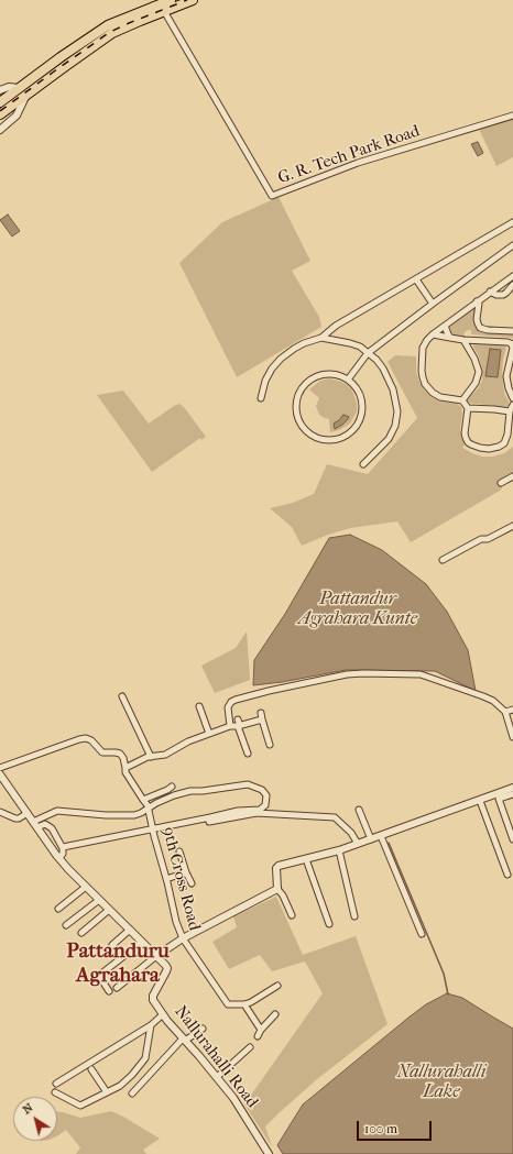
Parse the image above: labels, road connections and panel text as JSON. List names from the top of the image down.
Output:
{
  "streets": {
    "street": ["G. R. Tech Park Road", "9th Cross Road", "Nallurahalli Road"]
  },
  "districts": ["Pattanduru Agrahara"],
  "water": ["Pattandur Agrahara Kunte", "Nallurahalli Lake"],
  "scale_bar": "100 m",
  "north": "top left"
}
